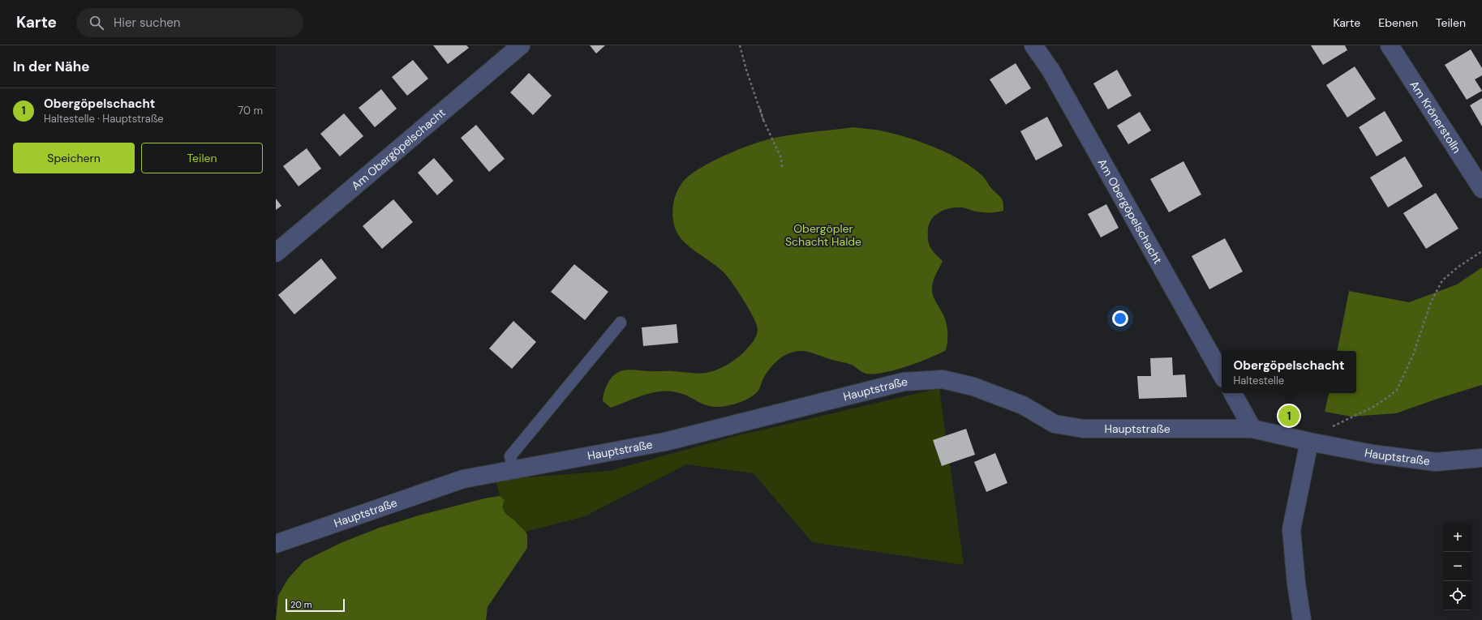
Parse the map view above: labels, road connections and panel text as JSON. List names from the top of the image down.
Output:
{
  "streets": {
    "street": ["Am Krönerstolln", "Am Obergöpelschacht", "Hauptstraße"]
  },
  "parks": ["Obergöpler Schacht Halde"],
  "scale_bar": "20 m",
  "page": {
    "header": "Karte",
    "search": "Hier suchen",
    "nav": ["Karte", "Ebenen", "Teilen"],
    "heading": "In der Nähe",
    "list": [
      {
        "mark": "1",
        "name": "Obergöpelschacht",
        "note": "Haltestelle · Hauptstraße",
        "value": "70 m"
      }
    ],
    "buttons": ["Speichern", "Teilen"],
    "popup": ["Obergöpelschacht", "Haltestelle"],
    "pins": "1",
    "map_buttons": ["+", "−"],
    "scale": "20 m"
  }
}
